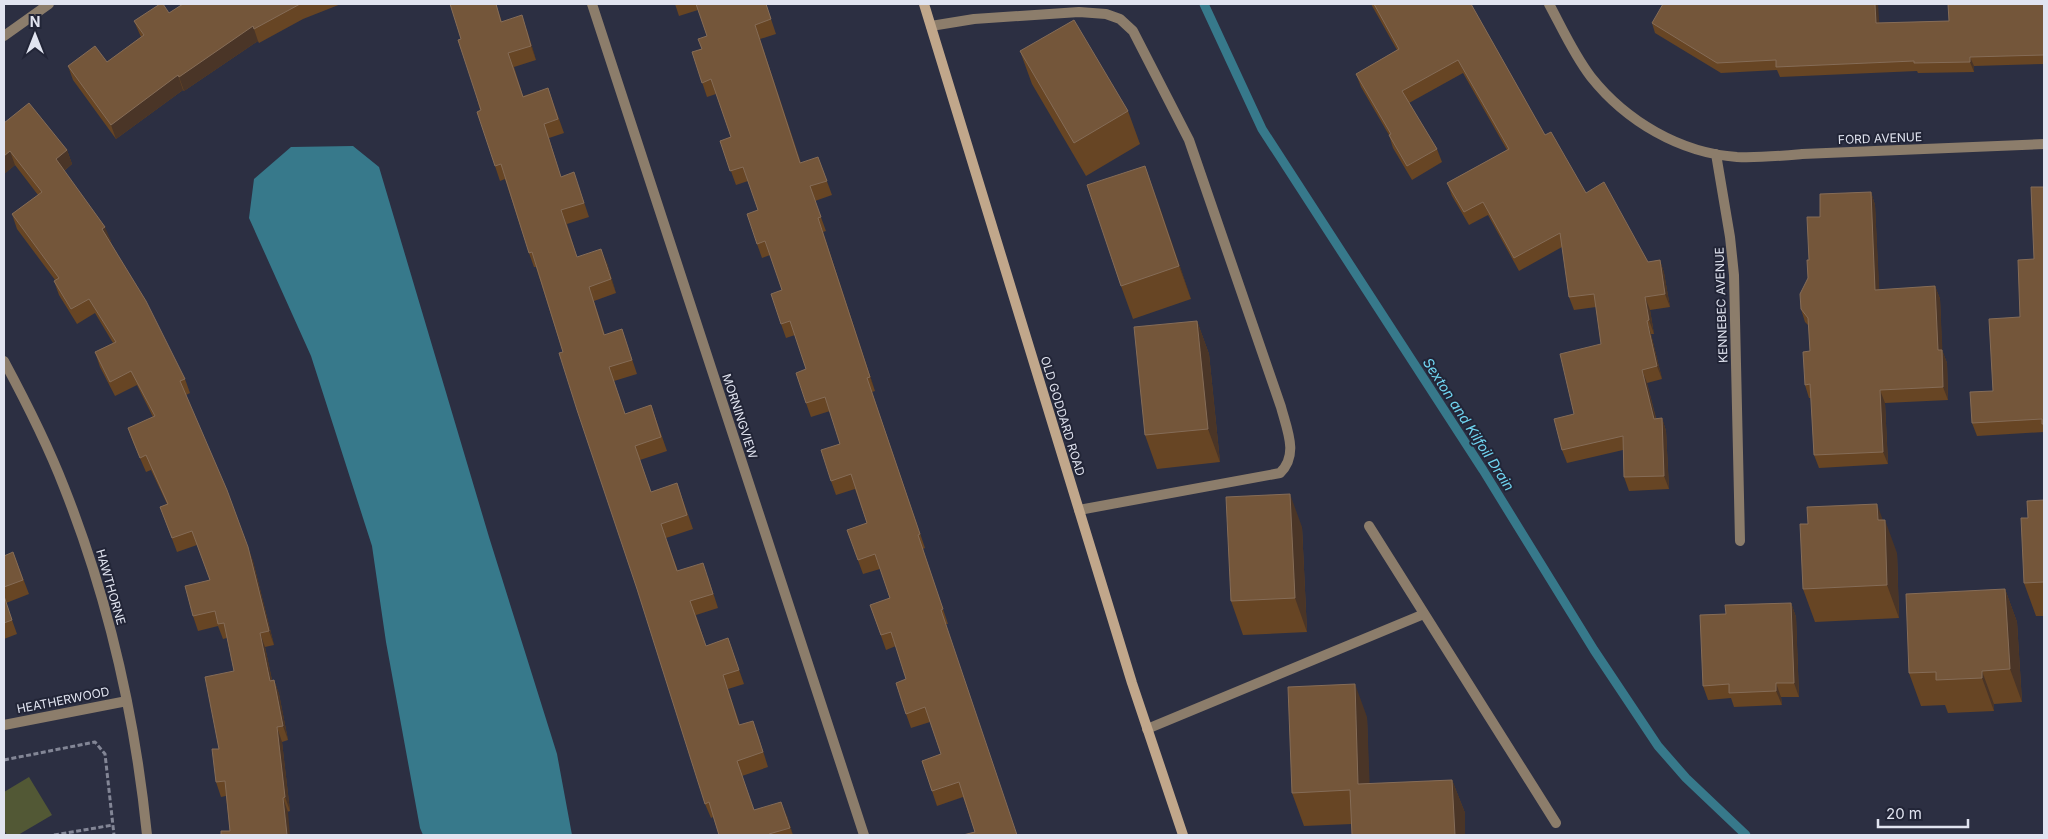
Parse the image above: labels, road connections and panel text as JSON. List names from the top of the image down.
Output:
{
  "streets": {
    "street": [
      "FORD AVENUE",
      "KENNEBEC AVENUE",
      "MORNINGVIEW",
      "OLD GODDARD ROAD",
      "HAWTHORNE",
      "HEATHERWOOD"
    ]
  },
  "crossings": [
    ["FORD AVENUE", "KENNEBEC AVENUE"],
    ["HAWTHORNE", "HEATHERWOOD"]
  ],
  "water": ["Sexton and Kilfoil Drain"],
  "scale_bar": "20 m",
  "north": "top"
}
